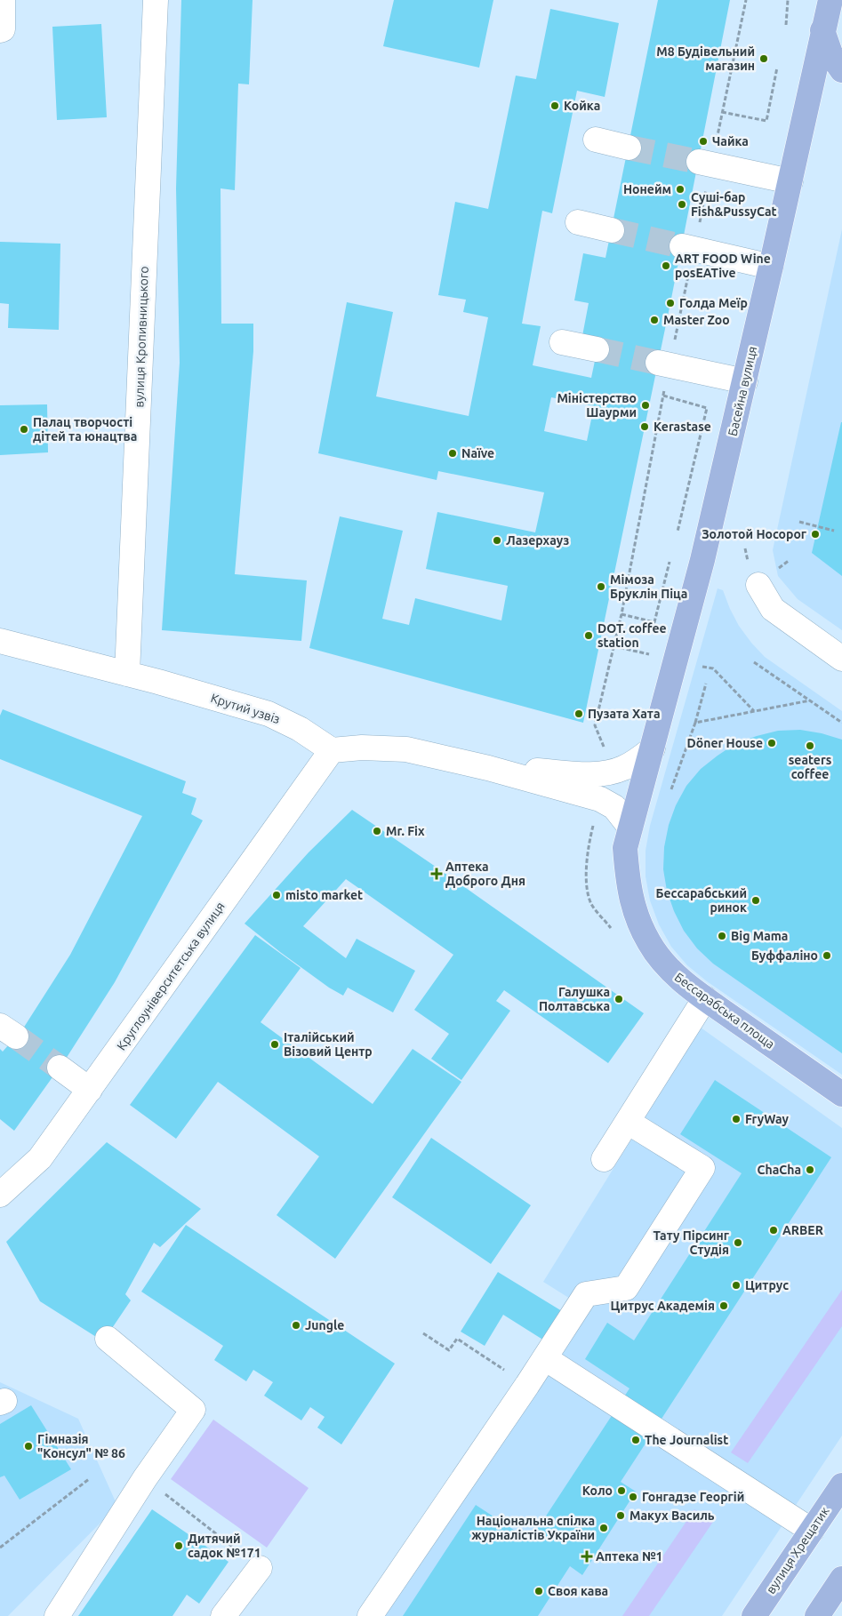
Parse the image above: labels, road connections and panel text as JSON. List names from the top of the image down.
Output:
{
  "streets": {
    "main road": ["Басейна вулиця", "Бессарабська площа", "вулиця Хрещатик"],
    "street": ["вулиця Кропивницького", "Крутий узвіз", "Круглоуніверситетська вулиця"]
  },
  "crossings": [
    ["вулиця Кропивницького", "Крутий узвіз"],
    ["Басейна вулиця", "Бессарабська площа"],
    ["Крутий узвіз", "Круглоуніверситетська вулиця"]
  ],
  "places": {
    "other": [
      "М8 Будівельний магазин",
      "Койка",
      "Чайка",
      "Нонейм",
      "Суші-бар Fish&PussyCat",
      "ART FOOD Wine posEATive",
      "Голда Меїр",
      "Master Zoo",
      "Міністерство Шаурми",
      "Kerastase",
      "Палац творчості дітей та юнацтва",
      "Naïve",
      "Золотой Носорог",
      "Лазерхауз",
      "Мімоза Бруклін Піца",
      "DOT. coffee station",
      "Пузата Хата",
      "Döner House",
      "seaters coffee",
      "Mr. Fix",
      "misto market",
      "Бессарабський ринок",
      "Big Mama",
      "Буффаліно",
      "Галушка Полтавська",
      "Італійський Візовий Центр",
      "FryWay",
      "ChaCha",
      "ARBER",
      "Тату Пірсинг Студія",
      "Цитрус",
      "Цитрус Академія",
      "Jungle",
      "The Journalist",
      "Гімназія \"Консул\" № 86",
      "Коло",
      "Гонгадзе Георгій",
      "Макух Василь",
      "Національна спілка журналістів України",
      "Дитячий садок №171",
      "Своя кава"
    ],
    "health": ["Аптека Доброго Дня", "Аптека №1"]
  }
}
